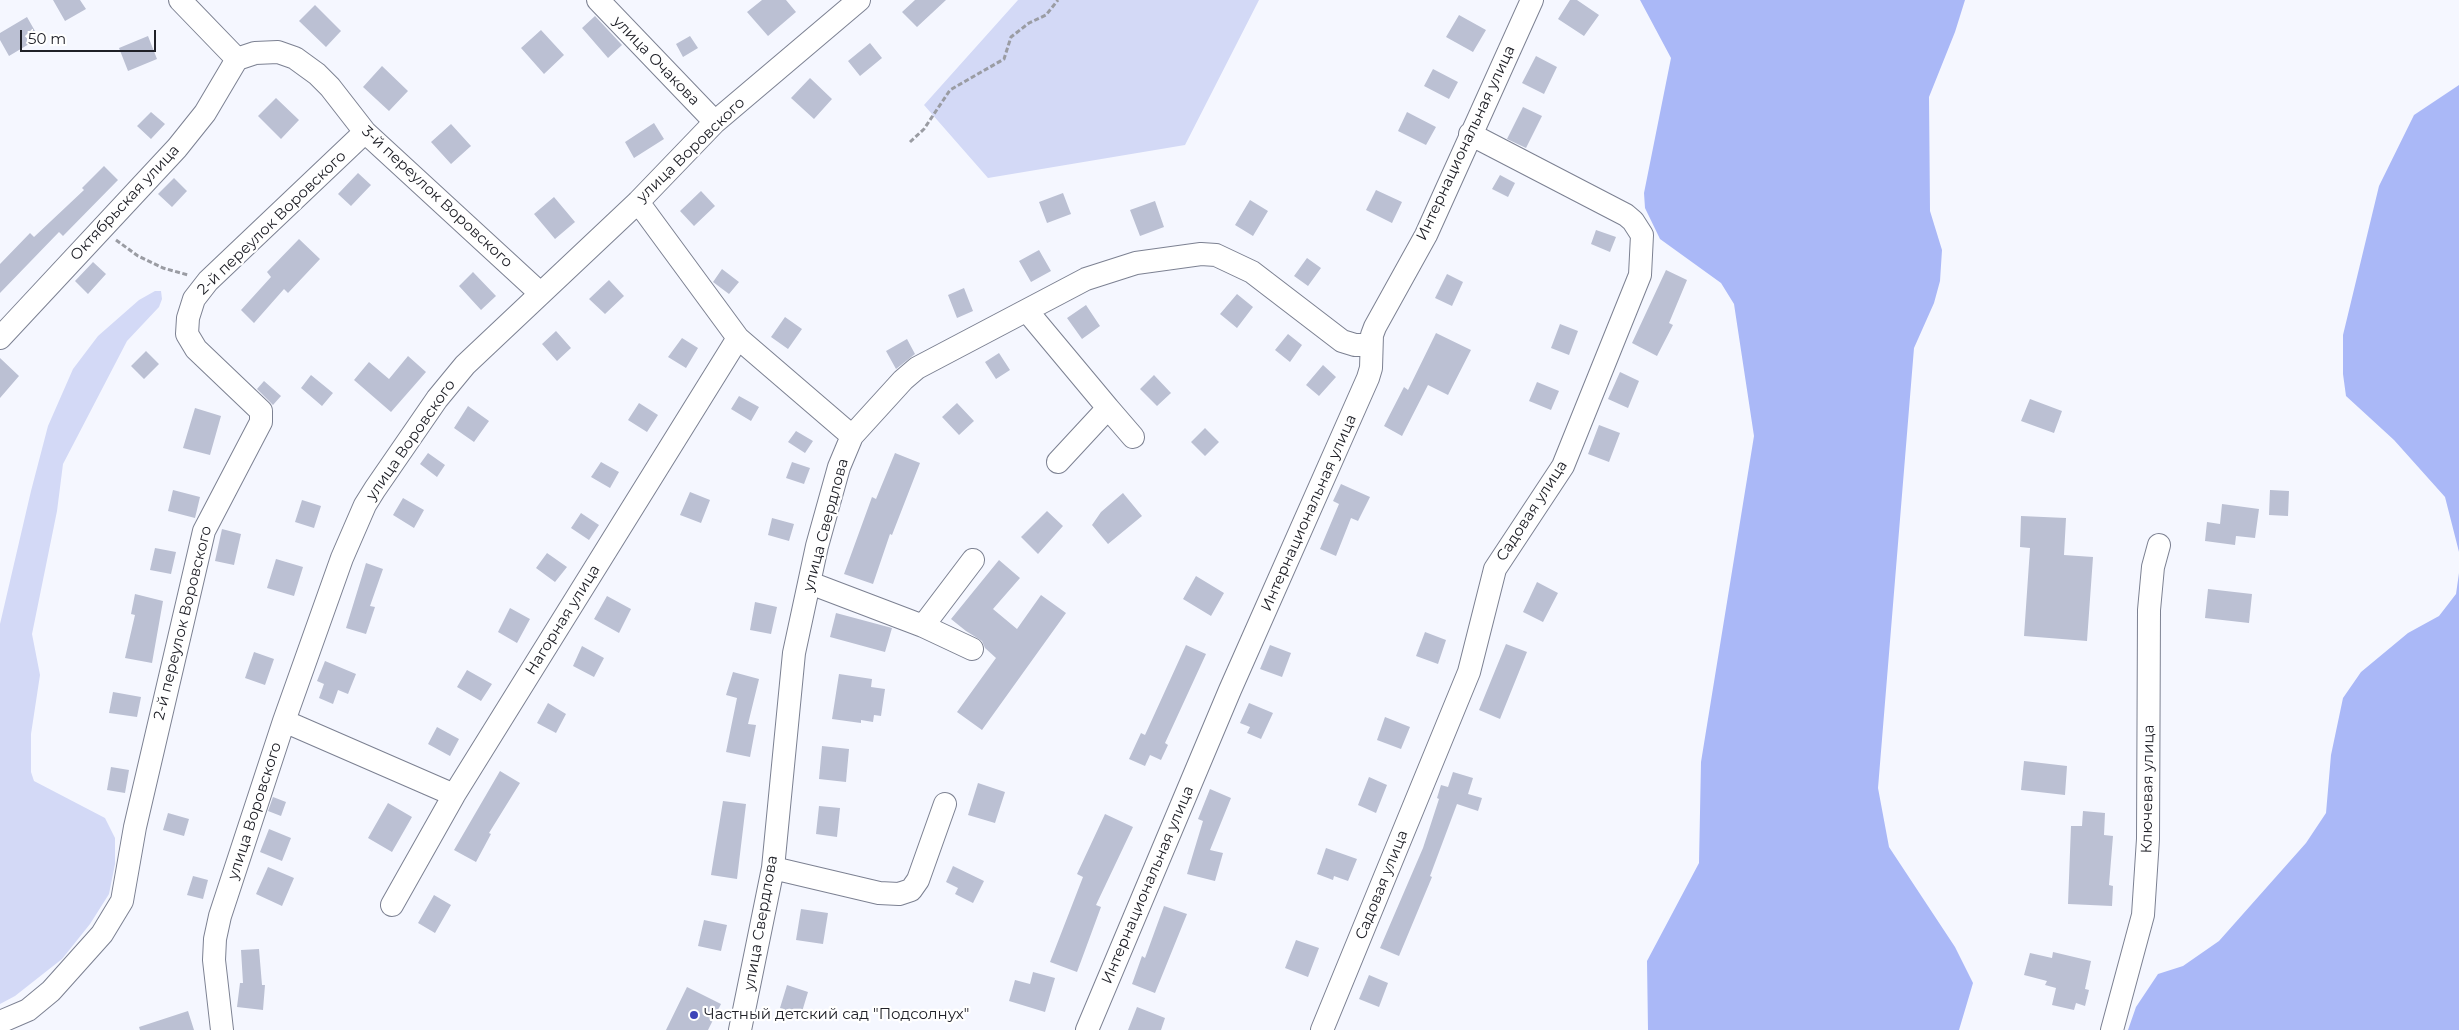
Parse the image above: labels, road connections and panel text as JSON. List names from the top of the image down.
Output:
{
  "streets": {
    "street": [
      "улица Очакова",
      "Интернациональная улица",
      "улица Воровского",
      "3-й переулок Воровского",
      "Октябрьская улица",
      "2-й переулок Воровского",
      "Садовая улица",
      "улица Свердлова",
      "Нагорная улица",
      "Ключевая улица"
    ]
  },
  "crossings": [
    ["улица Очакова", "улица Воровского"],
    ["Интернациональная улица", "Садовая улица"],
    ["Интернациональная улица", "улица Свердлова"],
    ["улица Воровского", "3-й переулок Воровского"],
    ["3-й переулок Воровского", "Октябрьская улица"],
    ["3-й переулок Воровского", "2-й переулок Воровского"]
  ],
  "places": ["Частный детский сад \"Подсолнух\""],
  "scale_bar": "50 m"
}
